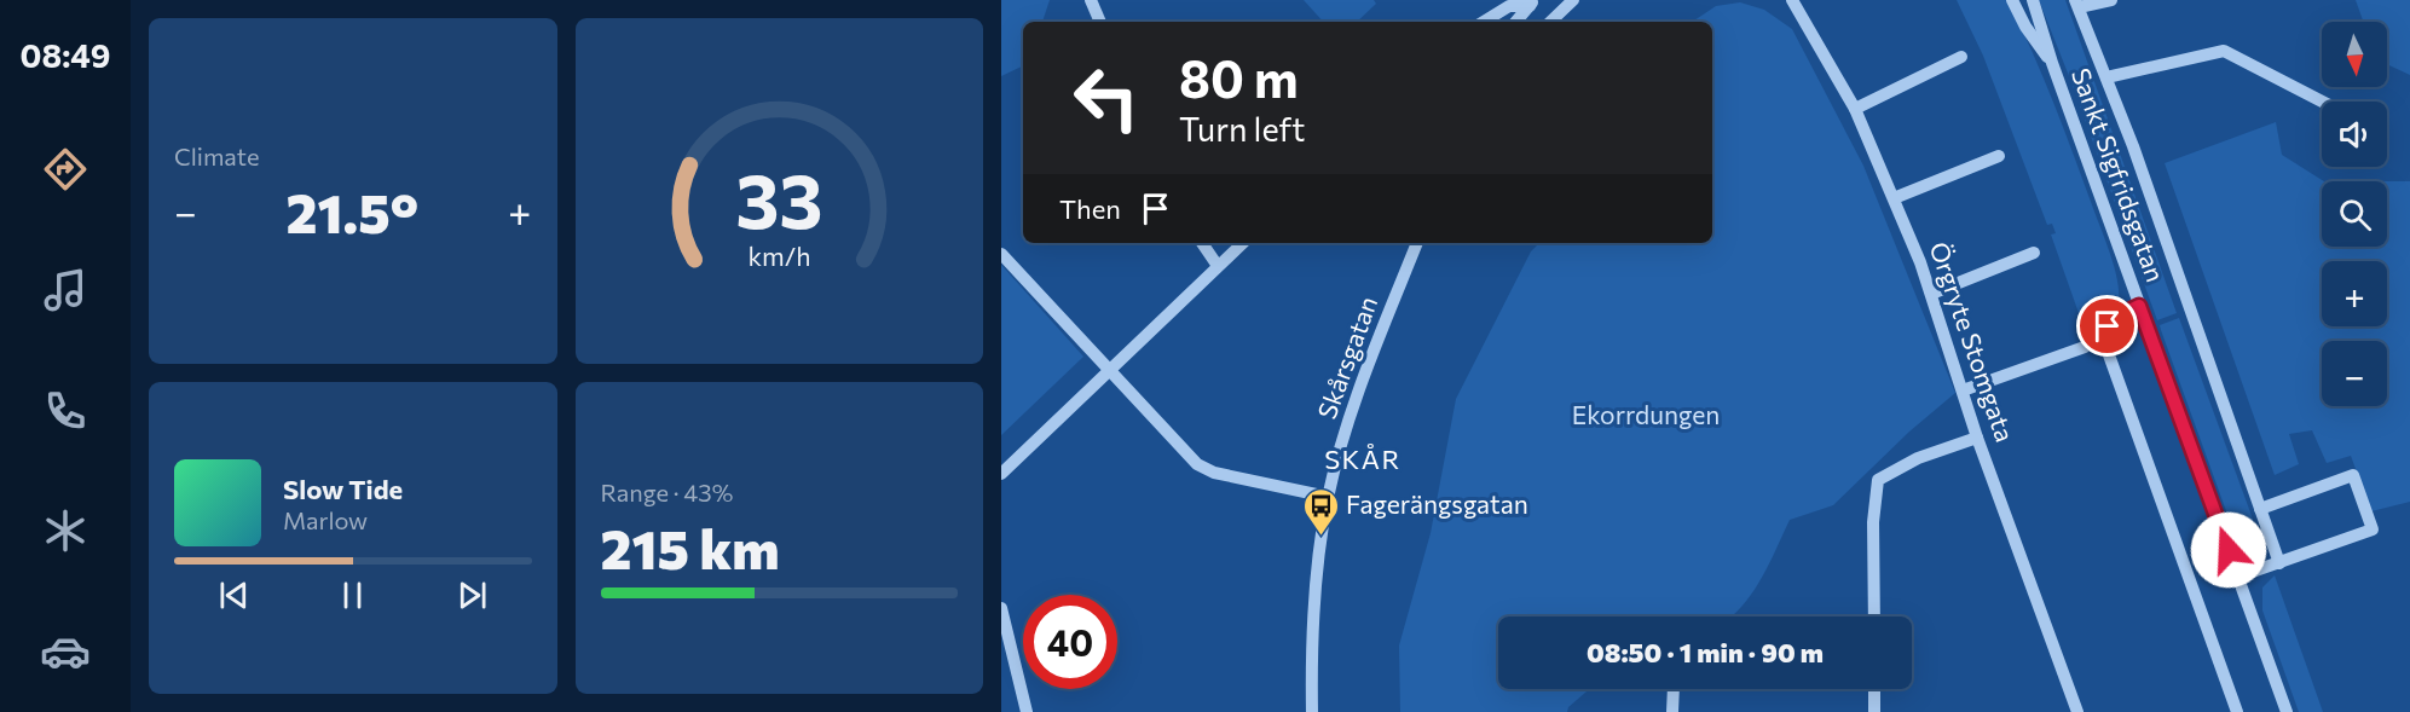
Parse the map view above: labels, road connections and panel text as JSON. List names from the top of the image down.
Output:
{
  "streets": {
    "street": ["Sankt Sigfridsgatan", "Örgryte Stomgata", "Skårsgatan"]
  },
  "districts": ["SKÅR"],
  "parks": ["Ekorrdungen"],
  "places": {
    "bus stop": ["Fagerängsgatan"]
  },
  "north": "bottom",
  "page": {
    "tabs": "08:49",
    "tile": [
      "Climate",
      ["Range · 43%", "215 km"]
    ],
    "map_buttons": ["+", "−"],
    "turn": ["80 m", "Turn left"],
    "then": "Then",
    "heat": ["−", "21.5°", "+"],
    "song": ["Slow Tide", "Marlow"],
    "limit": "40",
    "trip": "08:50 · 1 min · 90 m",
    "gauge": ["33", "km/h"]
  }
}
